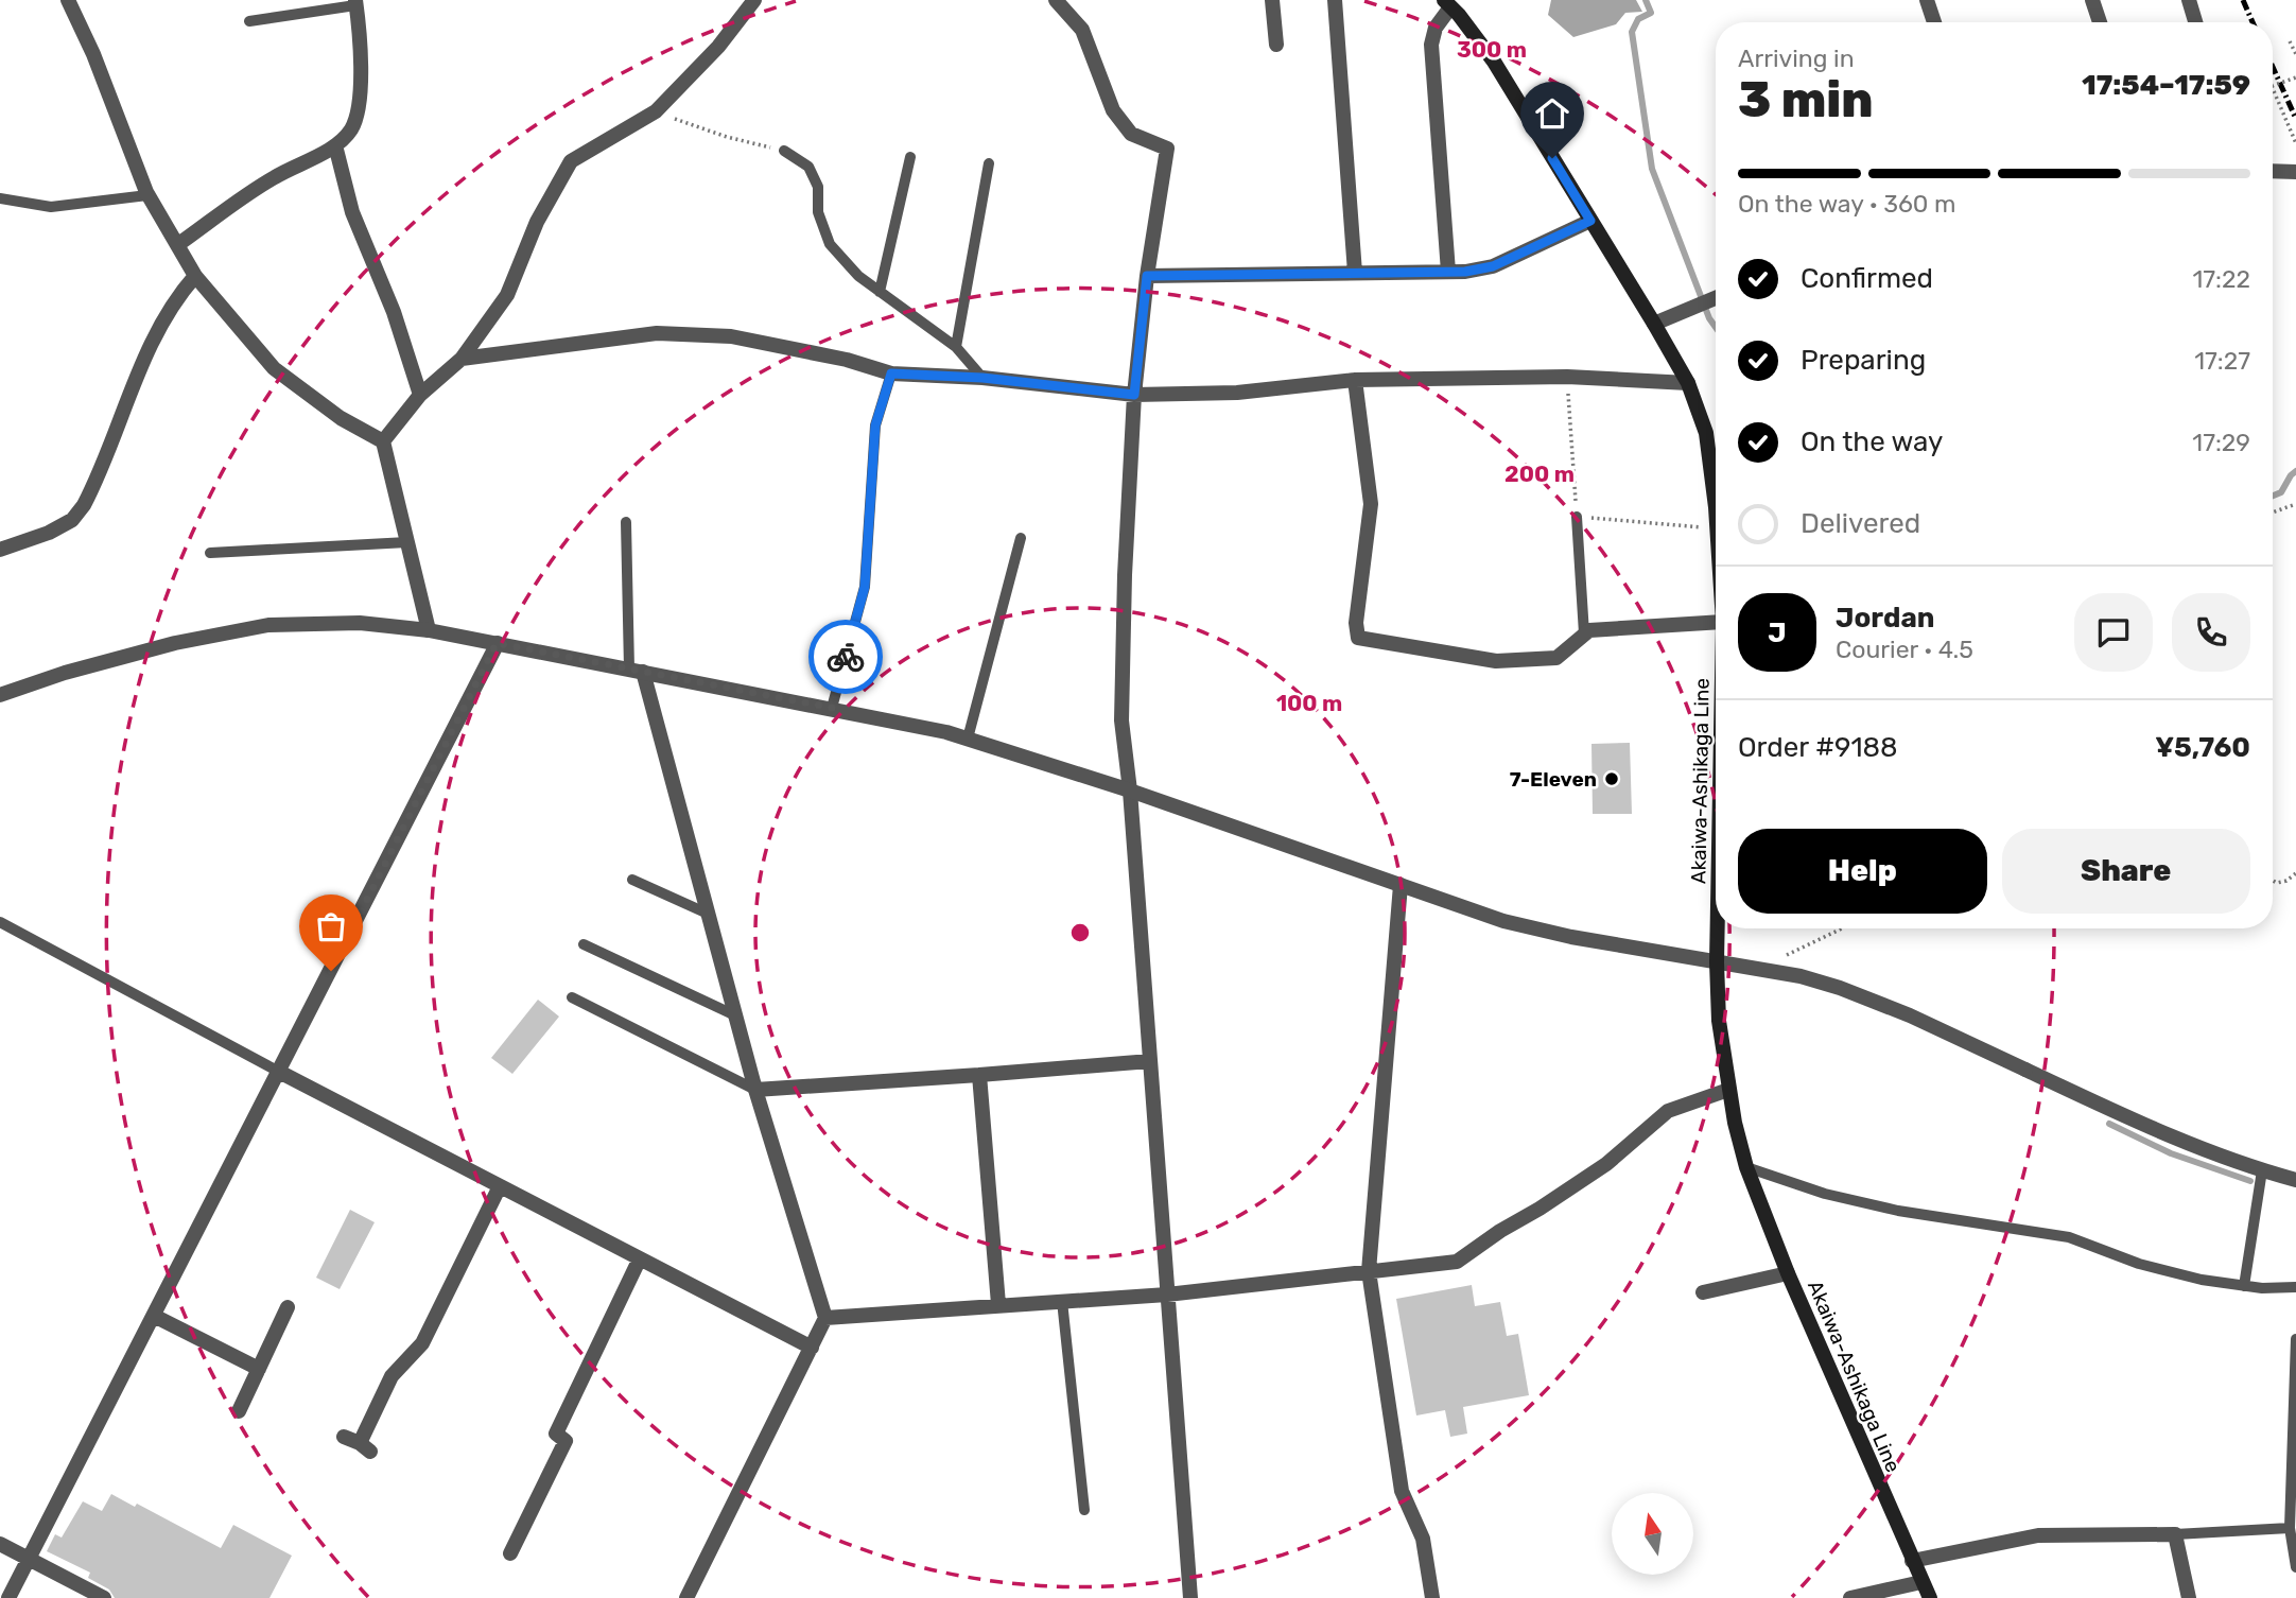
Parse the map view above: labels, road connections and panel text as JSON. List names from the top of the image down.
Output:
{
  "streets": {
    "main road": ["Akaiwa-Ashikaga Line"]
  },
  "places": ["7-Eleven"],
  "north": "top",
  "page": {
    "heading": ["3 min", "Arriving in", "17:54–17:59"],
    "panel": [
      "Jordan",
      "Courier · 4.5",
      "Order #9188",
      "¥5,760"
    ],
    "bar": "On the way · 360 m",
    "list": [
      ["Confirmed", "17:22"],
      ["Preparing", "17:27"],
      ["On the way", "17:29"],
      "Delivered"
    ],
    "round": "J",
    "buttons": ["Help", "Share"]
  },
  "rings": ["300 m", "200 m", "100 m"]
}
